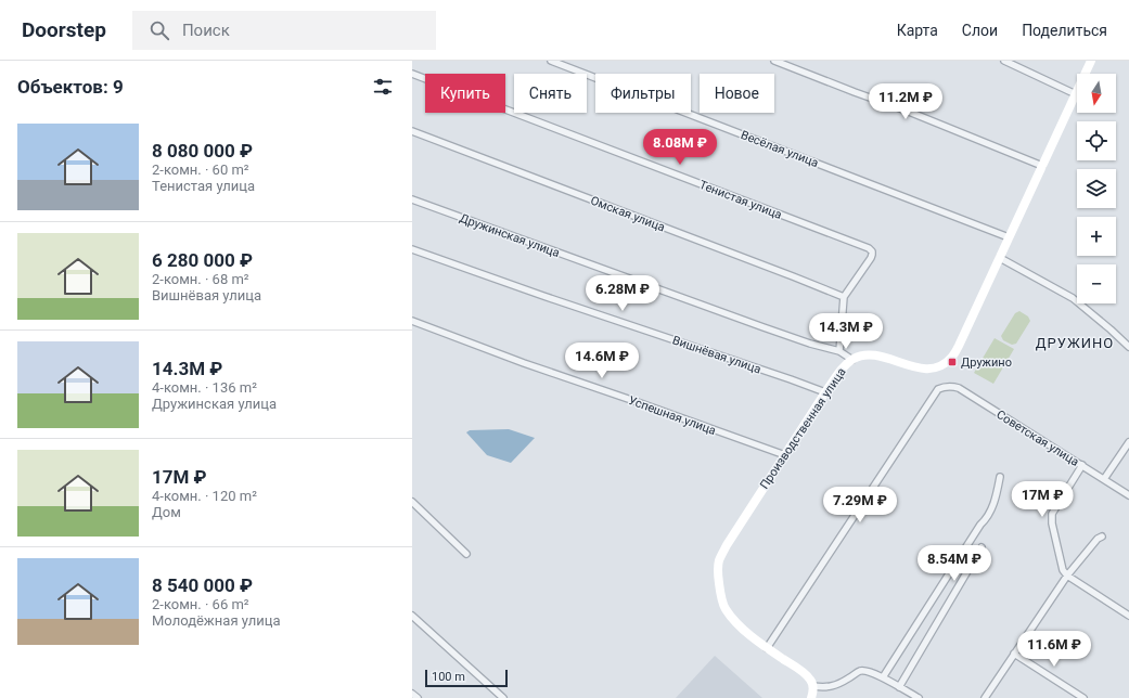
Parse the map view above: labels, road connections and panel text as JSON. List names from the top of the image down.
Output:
{
  "streets": {
    "street": [
      "Весёлая улица",
      "Тенистая улица",
      "Омская улица",
      "Дружинская улица",
      "Вишнёвая улица",
      "Успешная улица",
      "Производственная улица",
      "Советская улица"
    ]
  },
  "crossings": [
    ["Весёлая улица", "Производственная улица"],
    ["Тенистая улица", "Омская улица"],
    ["Дружинская улица", "Производственная улица"],
    ["Вишнёвая улица", "Производственная улица"],
    ["Успешная улица", "Производственная улица"],
    ["Производственная улица", "Советская улица"]
  ],
  "districts": ["ДРУЖИНО"],
  "places": {
    "transit": ["Дружино"]
  },
  "scale_bar": "100 m",
  "north": "bottom",
  "page": {
    "header": "Doorstep",
    "search": "Поиск",
    "nav": ["Карта", "Слои", "Поделиться"],
    "heading": "Объектов: 9",
    "map_buttons": ["+", "−"],
    "chip": [
      "Купить",
      "Снять",
      "Фильтры",
      "Новое"
    ],
    "price": [
      "11.2M ₽",
      "8.08M ₽",
      "6.28M ₽",
      "14.3M ₽",
      "14.6M ₽",
      "17M ₽",
      "7.29M ₽",
      "8.54M ₽",
      "11.6M ₽"
    ],
    "list": [
      {
        "name": "8 080 000 ₽",
        "note": "2-комн. · 60 m² · Тенистая улица"
      },
      {
        "name": "6 280 000 ₽",
        "note": "2-комн. · 68 m² · Вишнёвая улица"
      },
      {
        "name": "14.3M ₽",
        "note": "4-комн. · 136 m² · Дружинская улица"
      },
      {
        "name": "17M ₽",
        "note": "4-комн. · 120 m² · Дом"
      },
      {
        "name": "8 540 000 ₽",
        "note": "2-комн. · 66 m² · Молодёжная улица"
      }
    ],
    "scale": "100 m"
  }
}
